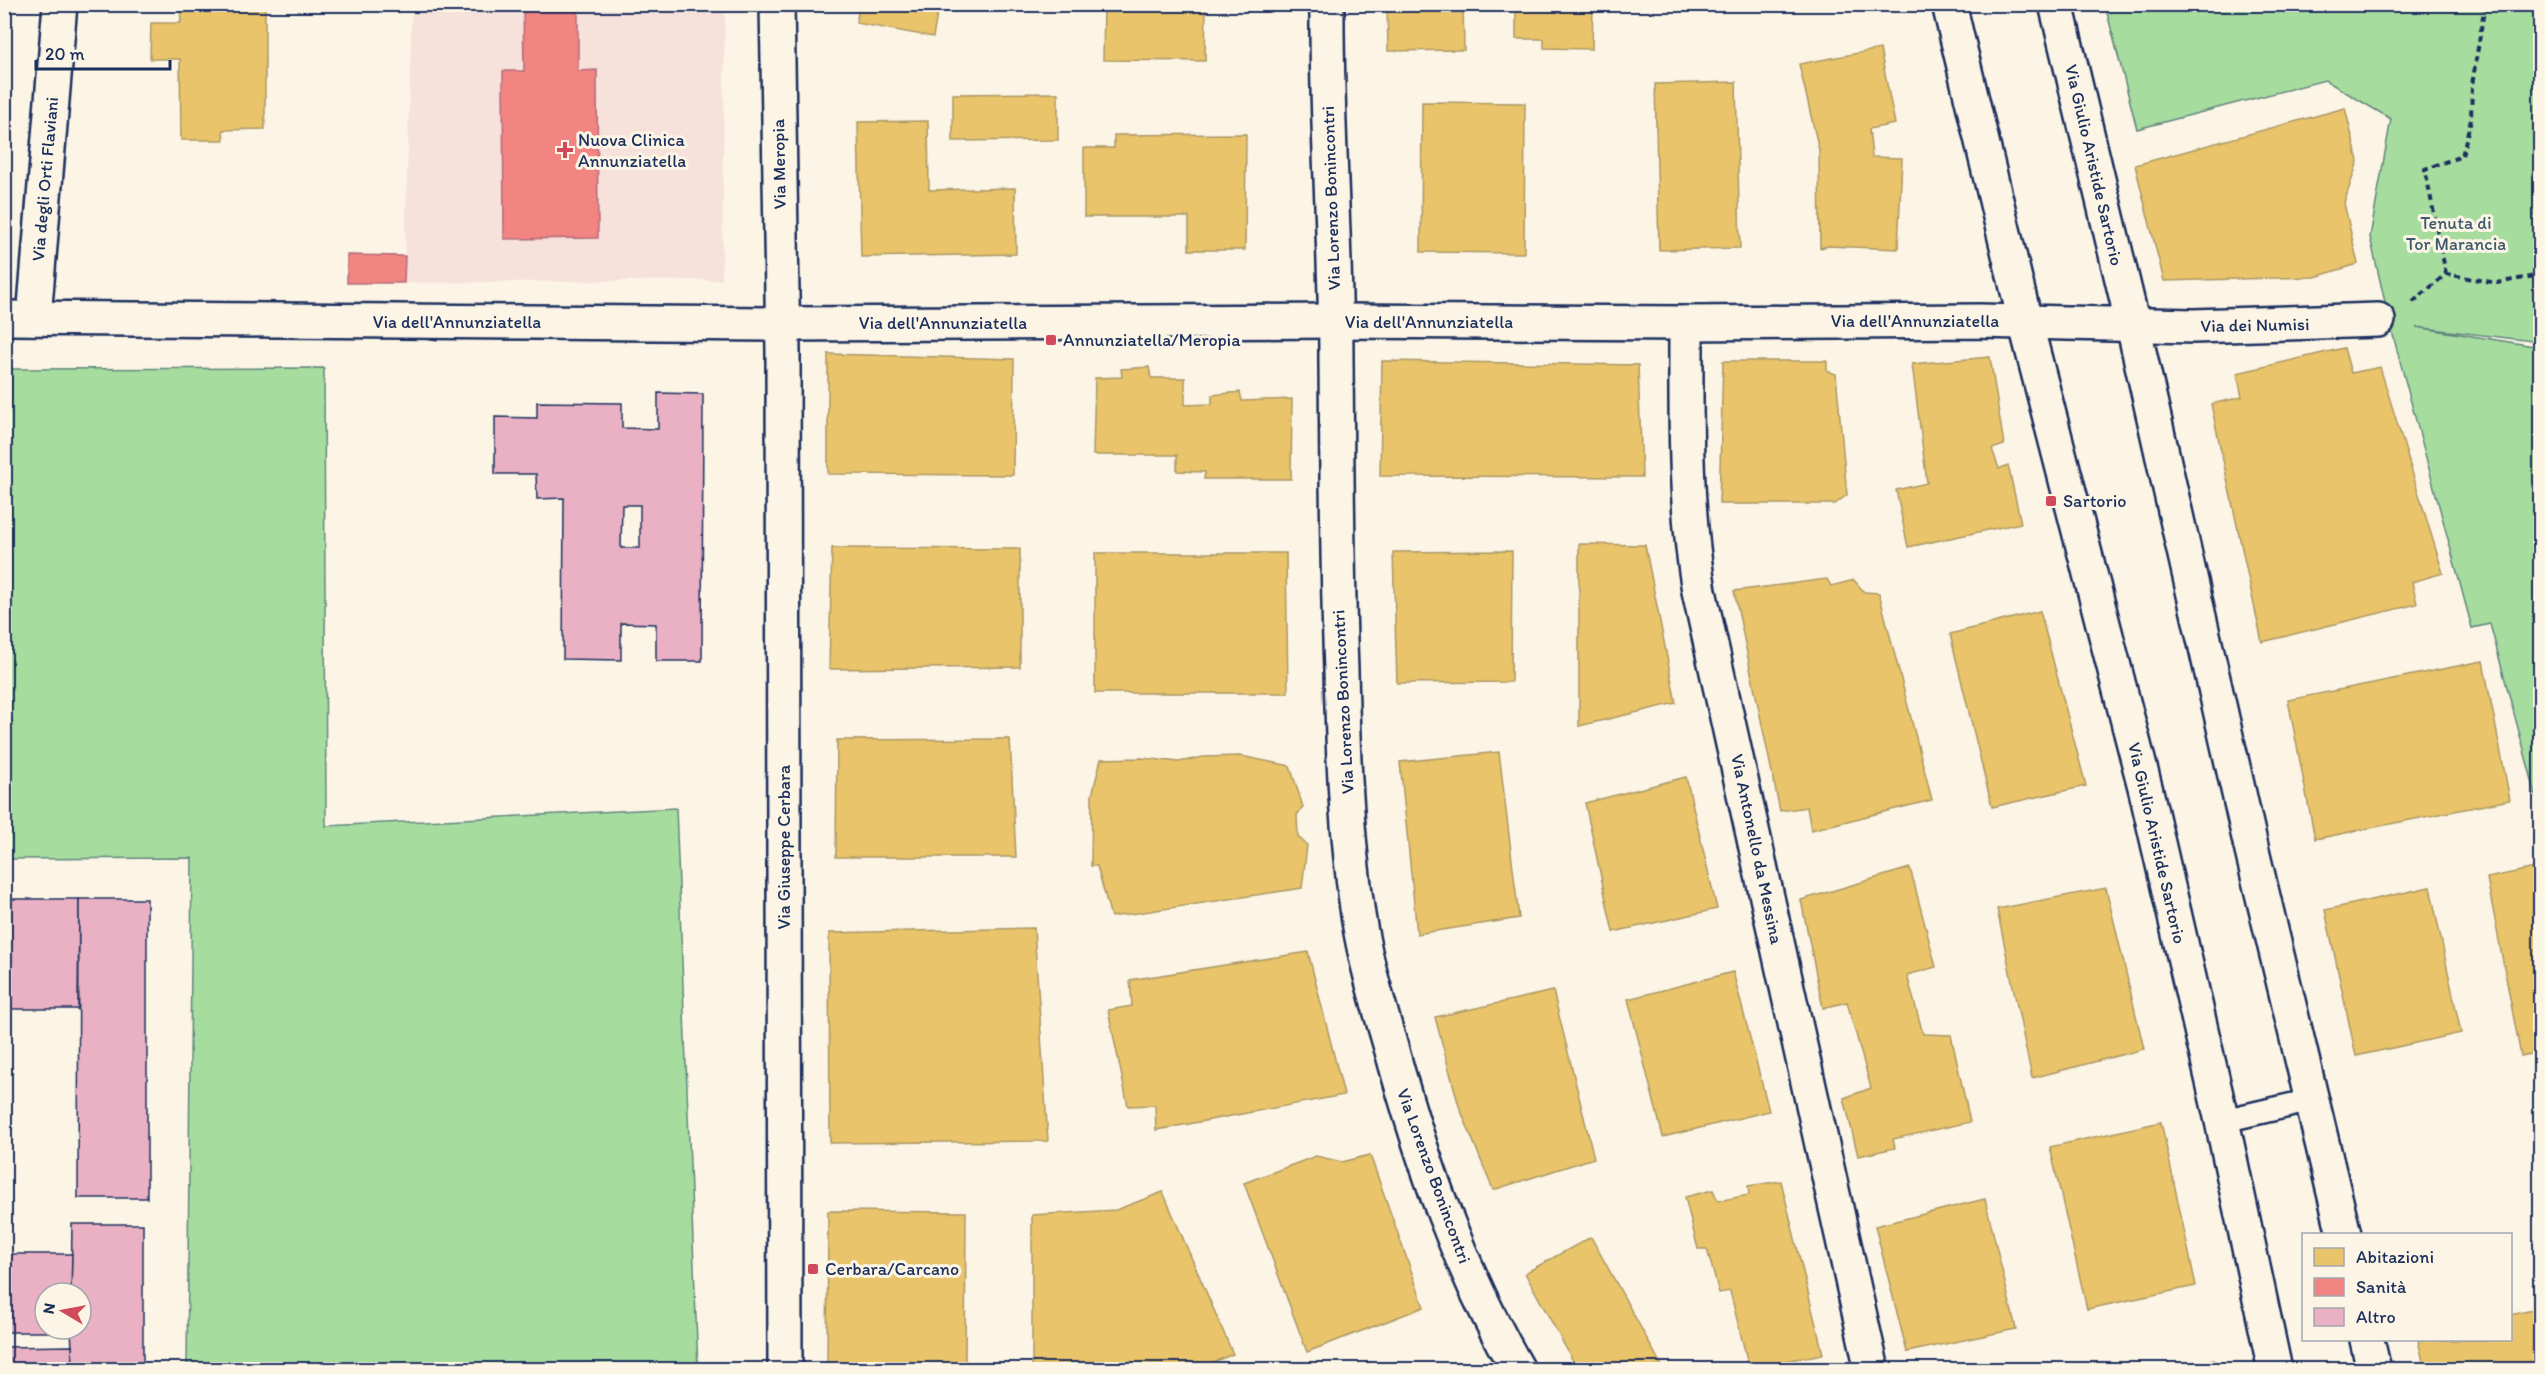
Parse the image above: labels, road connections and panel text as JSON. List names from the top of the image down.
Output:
{
  "streets": {
    "street": [
      "Via Meropia",
      "Via Giulio Aristide Sartorio",
      "Via degli Orti Flaviani",
      "Via Lorenzo Bonincontri",
      "Via dell'Annunziatella",
      "Via dei Numisi",
      "Via Giuseppe Cerbara",
      "Via Antonello da Messina"
    ]
  },
  "crossings": [
    ["Via Meropia", "Via dell'Annunziatella"],
    ["Via Meropia", "Via Giuseppe Cerbara"],
    ["Via Giulio Aristide Sartorio", "Via dell'Annunziatella"],
    ["Via Giulio Aristide Sartorio", "Via dei Numisi"],
    ["Via degli Orti Flaviani", "Via dell'Annunziatella"],
    ["Via Lorenzo Bonincontri", "Via dell'Annunziatella"],
    ["Via dell'Annunziatella", "Via Giuseppe Cerbara"],
    ["Via dell'Annunziatella", "Via Antonello da Messina"]
  ],
  "parks": ["Tenuta di Tor Marancia"],
  "places": {
    "health": ["Nuova Clinica Annunziatella"],
    "transit": ["Annunziatella/Meropia", "Sartorio", "Cerbara/Carcano"]
  },
  "legend": ["Abitazioni", "Sanità", "Altro"],
  "scale_bar": "20 m",
  "north": "left"
}
